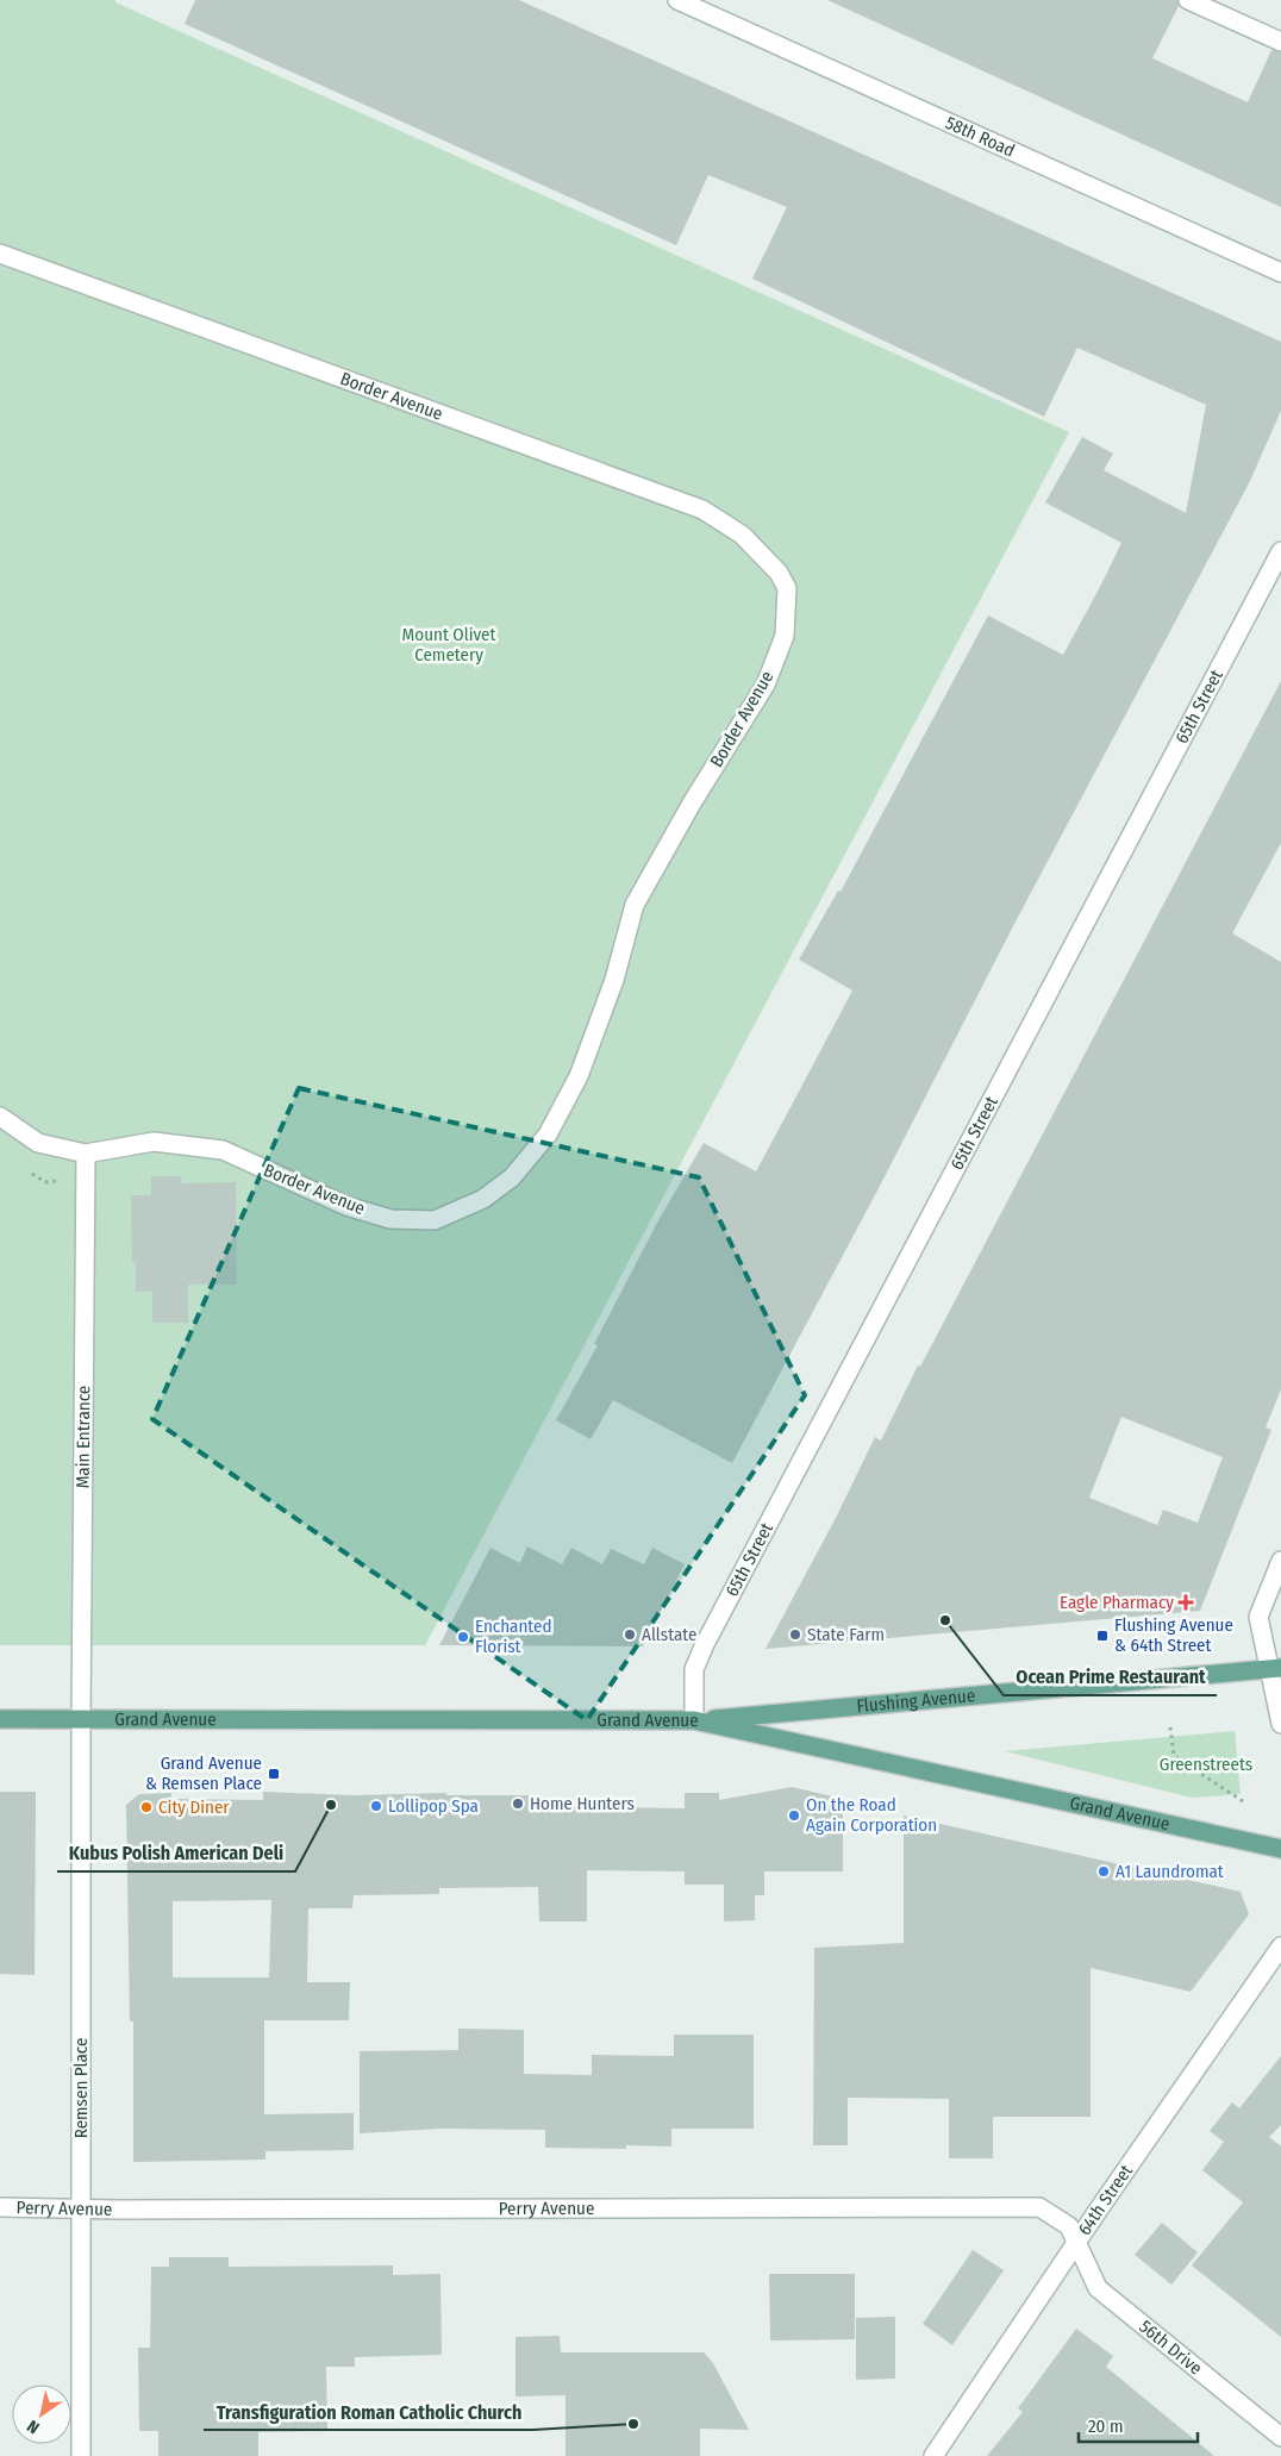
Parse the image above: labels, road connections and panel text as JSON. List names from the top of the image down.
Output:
{
  "streets": {
    "main road": ["Flushing Avenue", "Grand Avenue"],
    "street": [
      "58th Road",
      "Border Avenue",
      "65th Street",
      "Main Entrance",
      "Remsen Place",
      "64th Street",
      "Perry Avenue",
      "56th Drive"
    ]
  },
  "crossings": [
    ["Border Avenue", "Main Entrance"],
    ["65th Street", "Flushing Avenue"],
    ["65th Street", "Grand Avenue"],
    ["Main Entrance", "Grand Avenue"],
    ["Main Entrance", "Remsen Place"],
    ["Flushing Avenue", "Grand Avenue"],
    ["Grand Avenue", "Remsen Place"],
    ["Remsen Place", "Perry Avenue"],
    ["64th Street", "Perry Avenue"],
    ["64th Street", "56th Drive"],
    ["Perry Avenue", "56th Drive"]
  ],
  "parks": ["Mount Olivet Cemetery", "Greenstreets"],
  "places": {
    "health": ["Eagle Pharmacy"],
    "other": [
      "Ocean Prime Restaurant",
      "Allstate",
      "State Farm",
      "Enchanted Florist",
      "Home Hunters",
      "Kubus Polish American Deli",
      "Lollipop Spa",
      "City Diner",
      "On the Road Again Corporation",
      "A1 Laundromat",
      "Transfiguration Roman Catholic Church"
    ],
    "transit": ["Flushing Avenue & 64th Street", "Grand Avenue & Remsen Place"]
  },
  "scale_bar": "20 m",
  "north": "bottom left"
}
